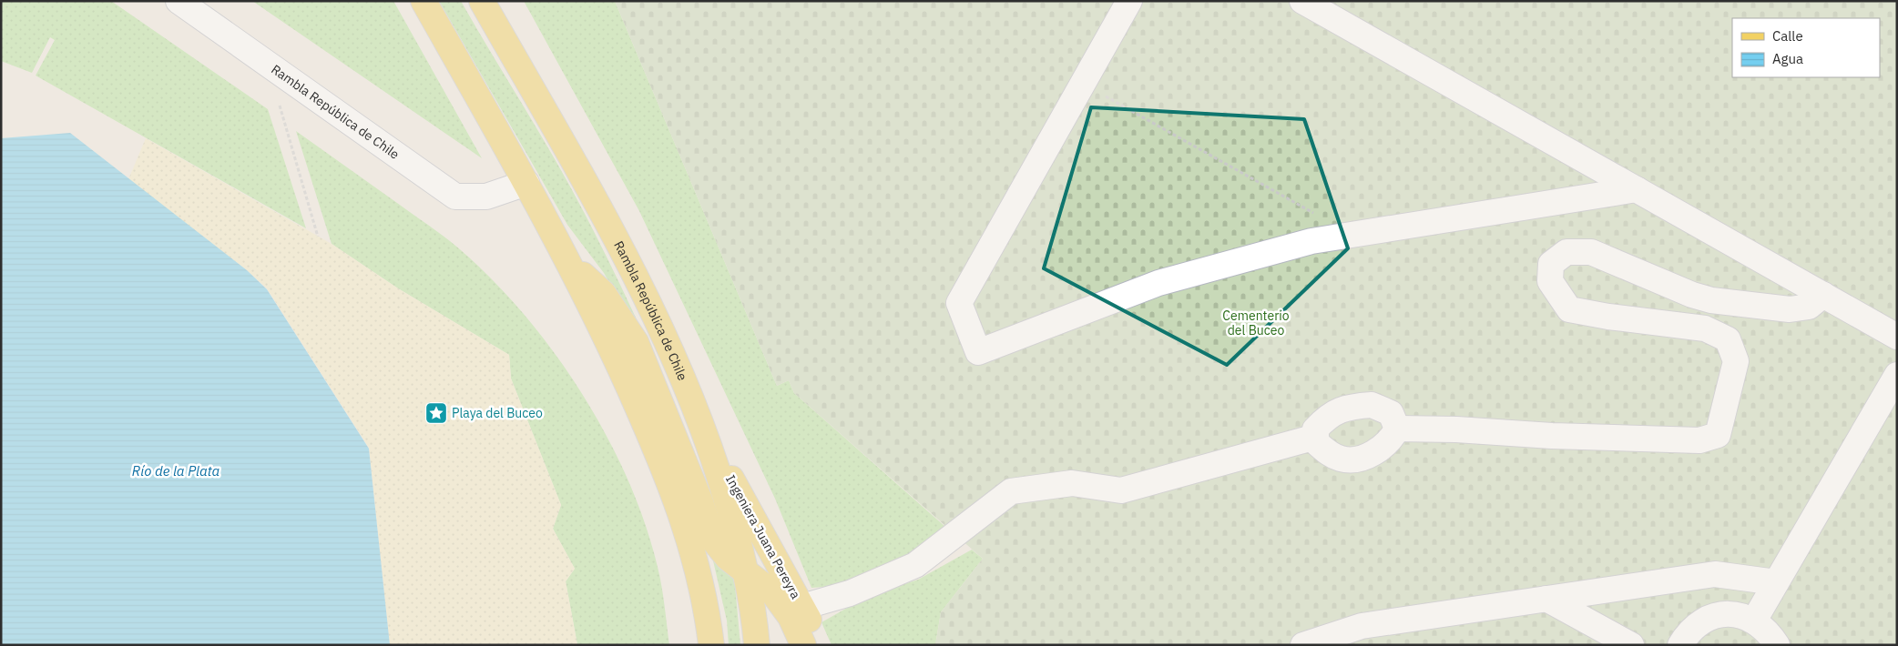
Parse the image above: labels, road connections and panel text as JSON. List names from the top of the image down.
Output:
{
  "streets": {
    "main road": ["Rambla República de Chile", "Ingeniera Juana Pereyra"]
  },
  "crossings": [
    ["Rambla República de Chile", "Ingeniera Juana Pereyra"]
  ],
  "water": ["Río de la Plata"],
  "parks": ["Cementerio del Buceo"],
  "places": {
    "place": ["Playa del Buceo"]
  },
  "legend": ["Calle", "Agua"]
}
